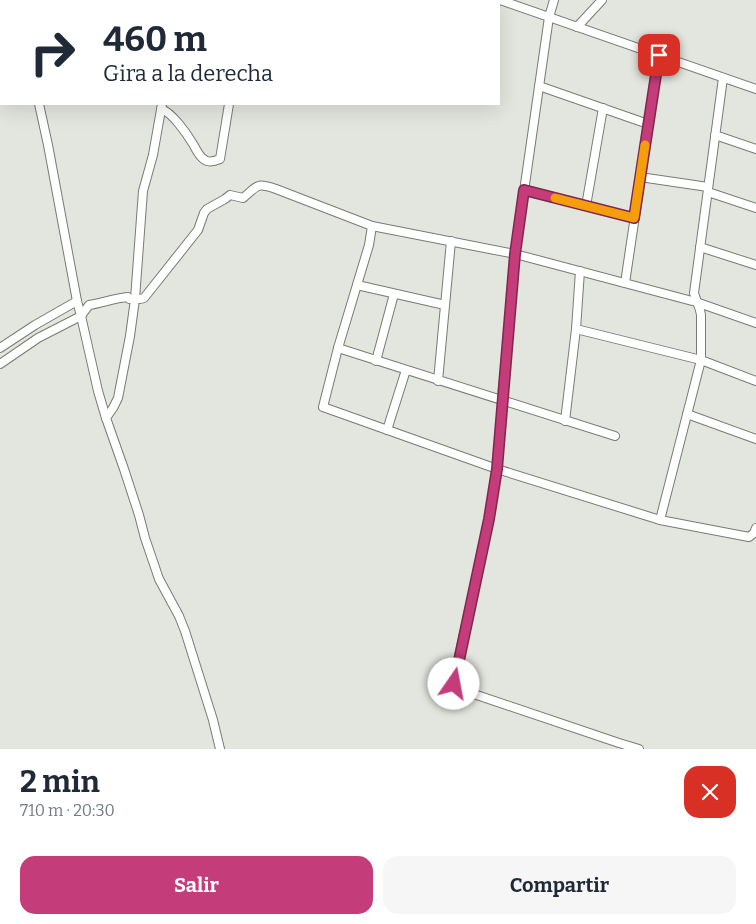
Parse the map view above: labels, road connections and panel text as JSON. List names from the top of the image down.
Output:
{
  "page": {
    "turn": ["460 m", "Gira a la derecha"],
    "heading": ["2 min", "710 m · 20:30"],
    "buttons": ["Salir", "Compartir"]
  }
}
